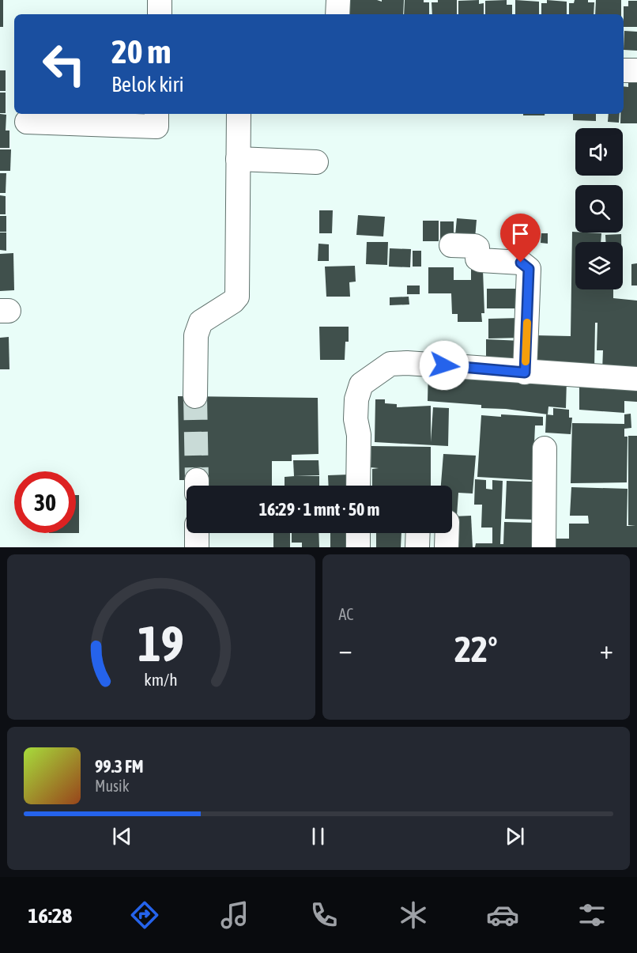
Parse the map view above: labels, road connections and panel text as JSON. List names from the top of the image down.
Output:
{
  "page": {
    "turn": ["20 m", "Belok kiri"],
    "limit": "30",
    "trip": "16:29 · 1 mnt · 50 m",
    "tile": "AC",
    "heat": ["−", "22°", "+"],
    "song": ["99.3 FM", "Musik"],
    "tabs": "16:28",
    "gauge": ["19", "km/h"]
  }
}
